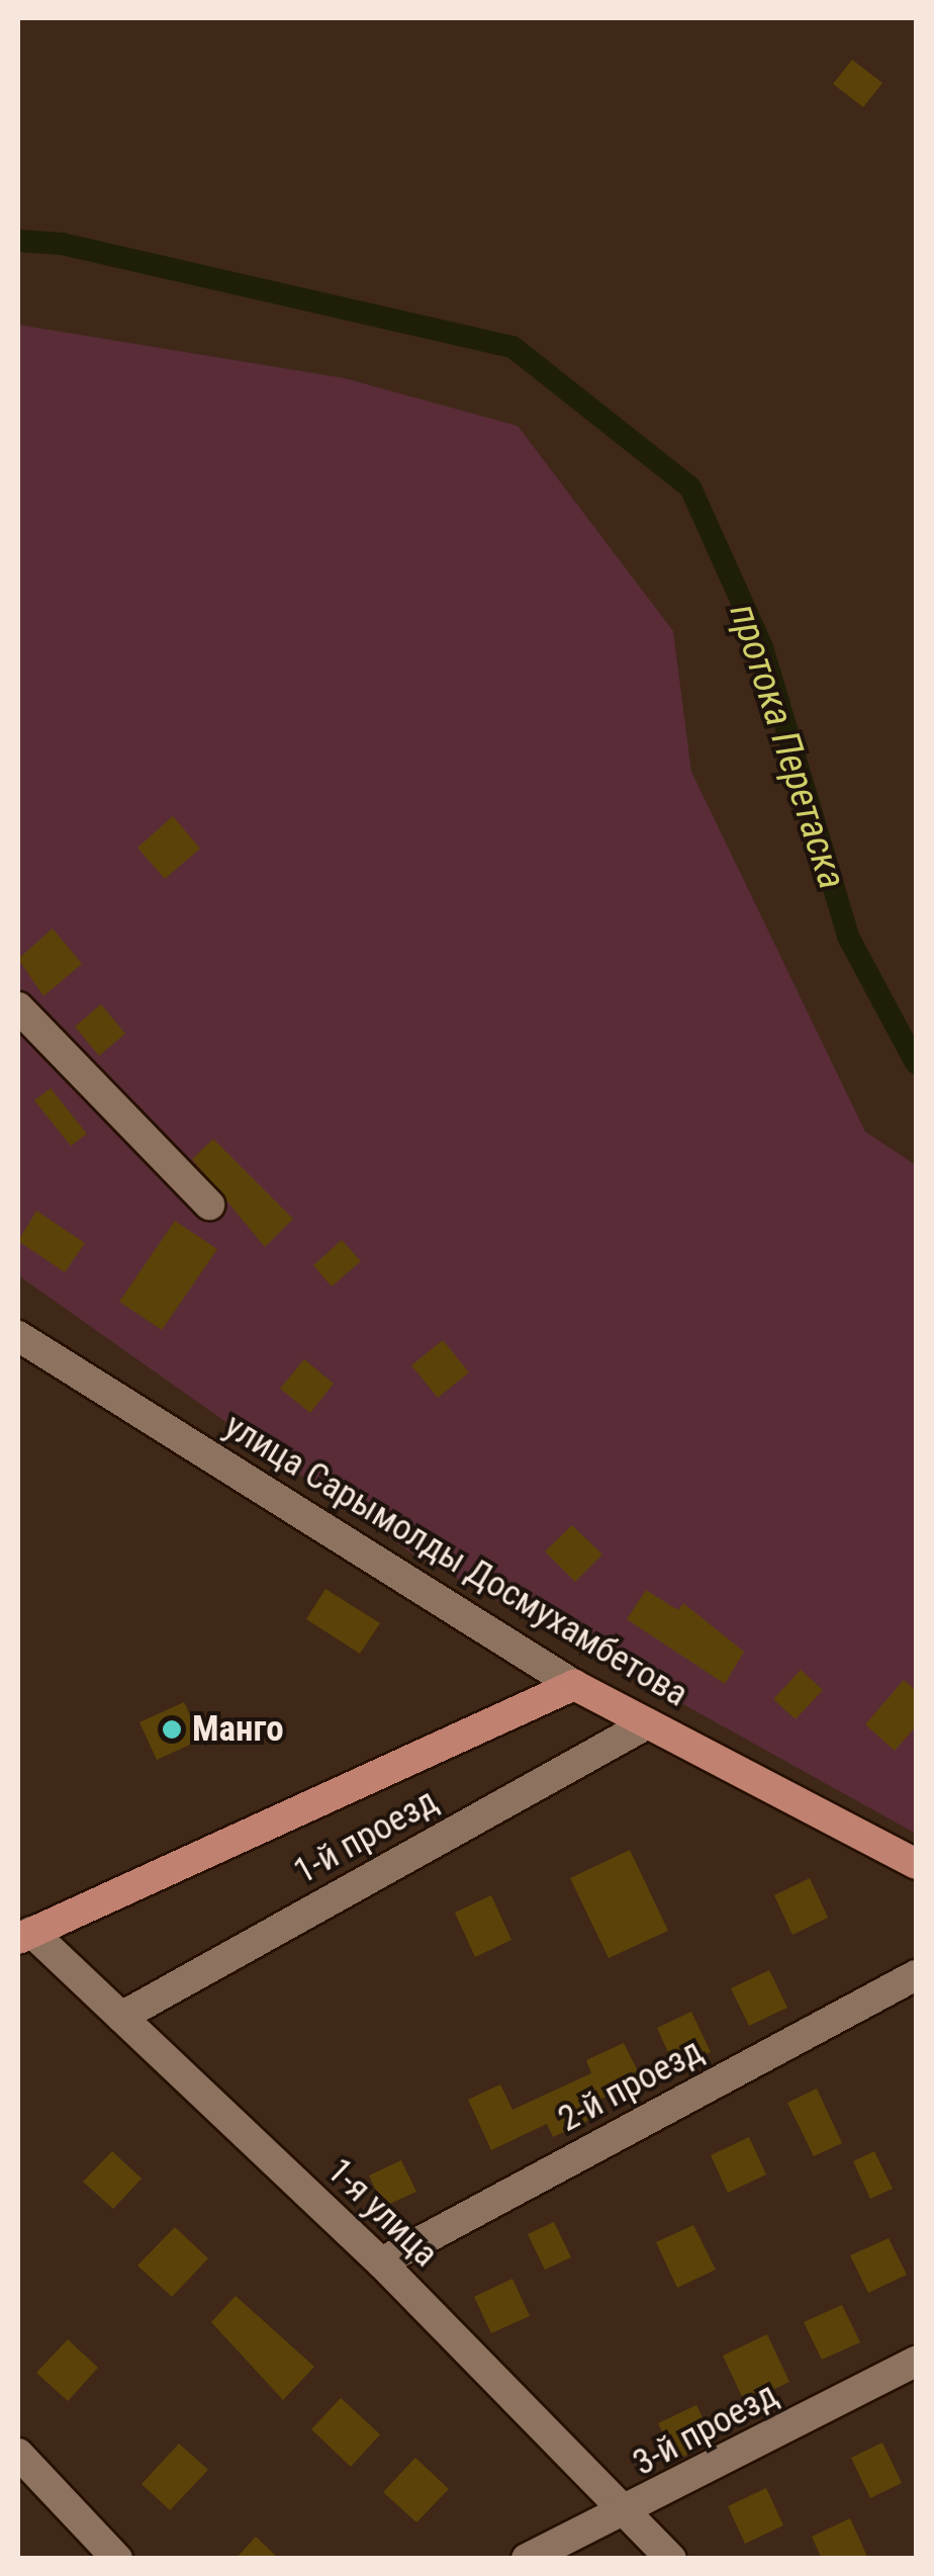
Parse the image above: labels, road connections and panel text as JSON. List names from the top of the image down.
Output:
{
  "streets": {
    "main road": ["улица Сарымолды Досмухамбетова"],
    "street": [
      "1-й проезд",
      "2-й проезд",
      "1-я улица",
      "3-й проезд"
    ]
  },
  "crossings": [
    ["улица Сарымолды Досмухамбетова", "1-й проезд"],
    ["1-й проезд", "1-я улица"],
    ["2-й проезд", "1-я улица"],
    ["1-я улица", "3-й проезд"]
  ],
  "water": ["протока Перетаска"],
  "places": ["Манго"]
}
